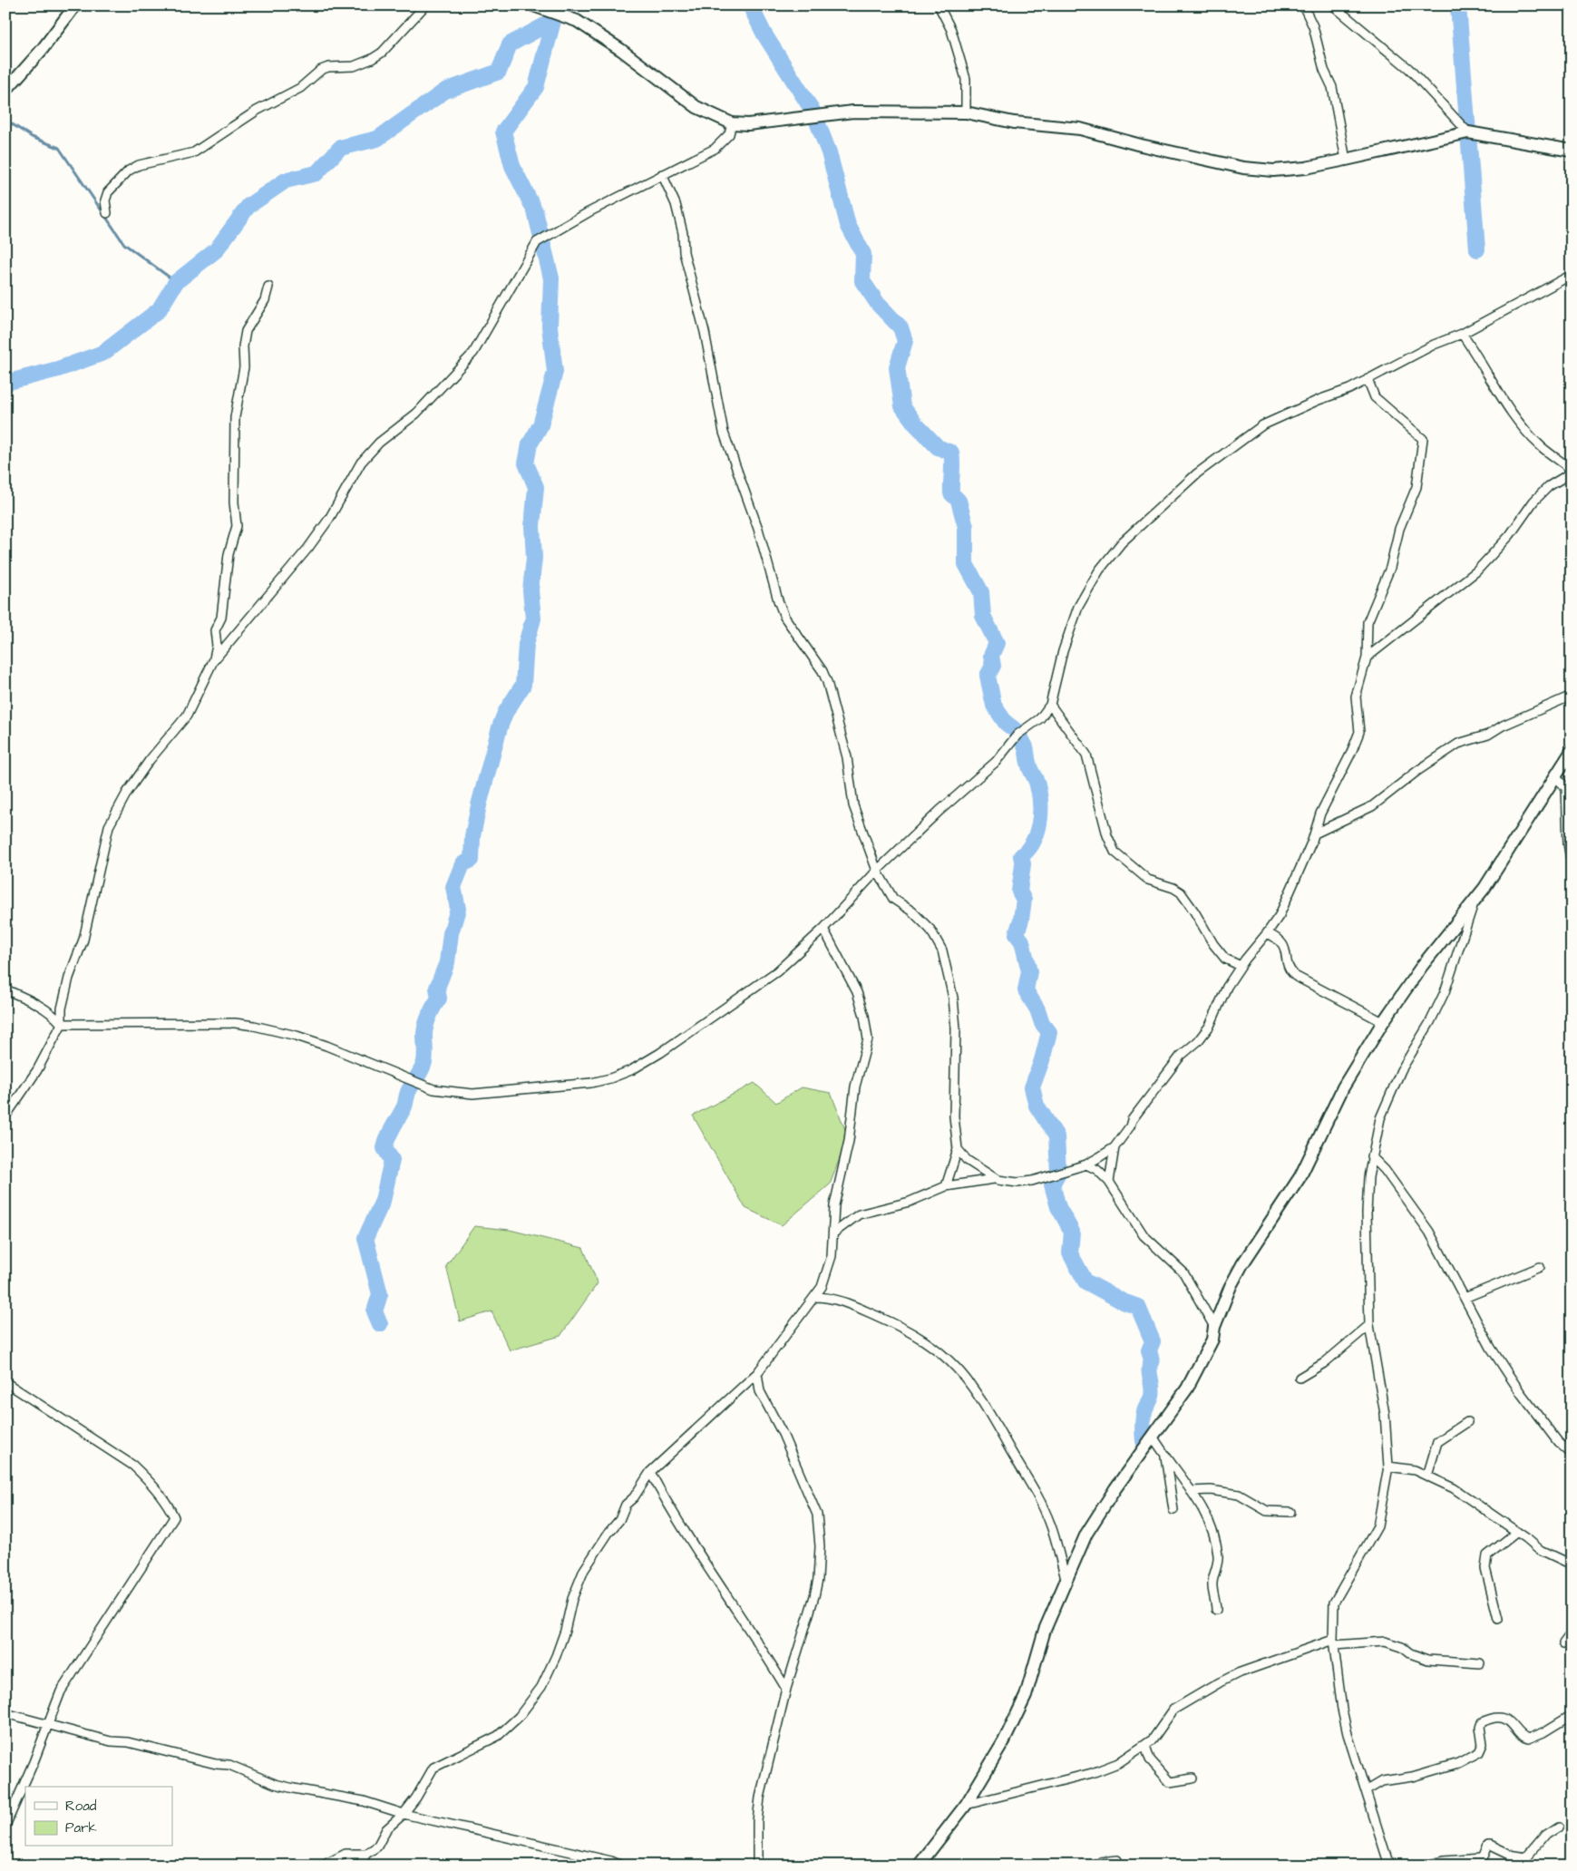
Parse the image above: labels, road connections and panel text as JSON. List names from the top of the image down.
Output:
{
  "legend": ["Road", "Park"]
}
